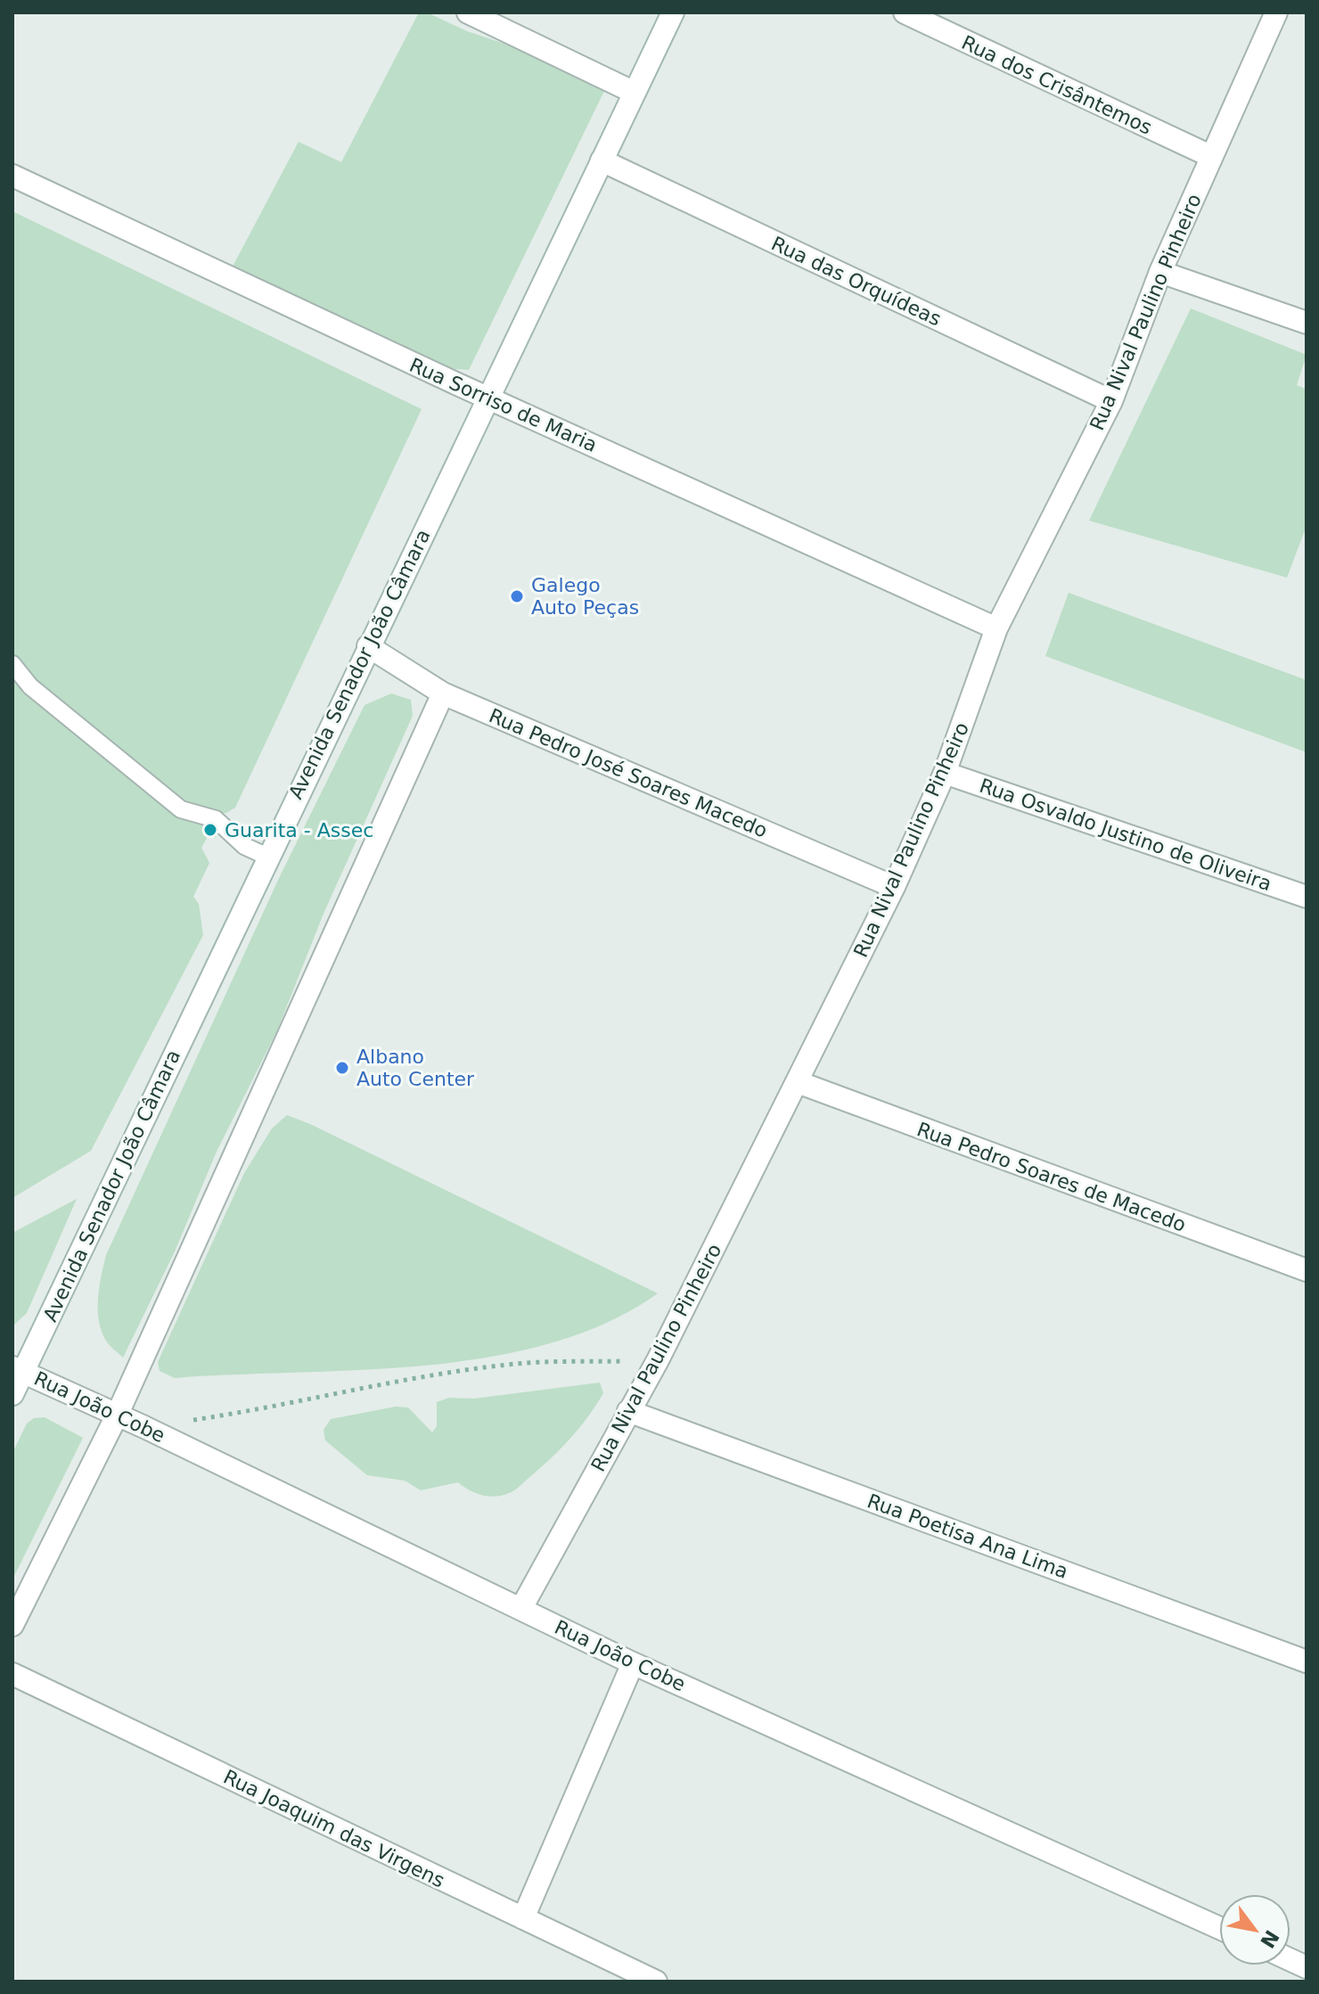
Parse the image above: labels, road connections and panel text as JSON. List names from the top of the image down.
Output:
{
  "streets": {
    "street": [
      "Rua dos Crisântemos",
      "Rua das Orquídeas",
      "Rua Nival Paulino Pinheiro",
      "Rua Sorriso de Maria",
      "Avenida Senador João Câmara",
      "Rua Pedro José Soares Macedo",
      "Rua Osvaldo Justino de Oliveira",
      "Rua Pedro Soares de Macedo",
      "Rua João Cobe",
      "Rua Poetisa Ana Lima",
      "Rua Joaquim das Virgens"
    ]
  },
  "crossings": [
    ["Rua dos Crisântemos", "Rua Nival Paulino Pinheiro"],
    ["Rua das Orquídeas", "Rua Nival Paulino Pinheiro"],
    ["Rua das Orquídeas", "Avenida Senador João Câmara"],
    ["Rua Nival Paulino Pinheiro", "Rua Sorriso de Maria"],
    ["Rua Nival Paulino Pinheiro", "Rua Pedro José Soares Macedo"],
    ["Rua Nival Paulino Pinheiro", "Rua Osvaldo Justino de Oliveira"],
    ["Rua Nival Paulino Pinheiro", "Rua Pedro Soares de Macedo"],
    ["Rua Nival Paulino Pinheiro", "Rua João Cobe"],
    ["Rua Nival Paulino Pinheiro", "Rua Poetisa Ana Lima"],
    ["Rua Sorriso de Maria", "Avenida Senador João Câmara"],
    ["Avenida Senador João Câmara", "Rua Pedro José Soares Macedo"],
    ["Avenida Senador João Câmara", "Rua João Cobe"]
  ],
  "places": ["Galego Auto Peças", "Guarita - Assec", "Albano Auto Center"],
  "north": "bottom right"
}
